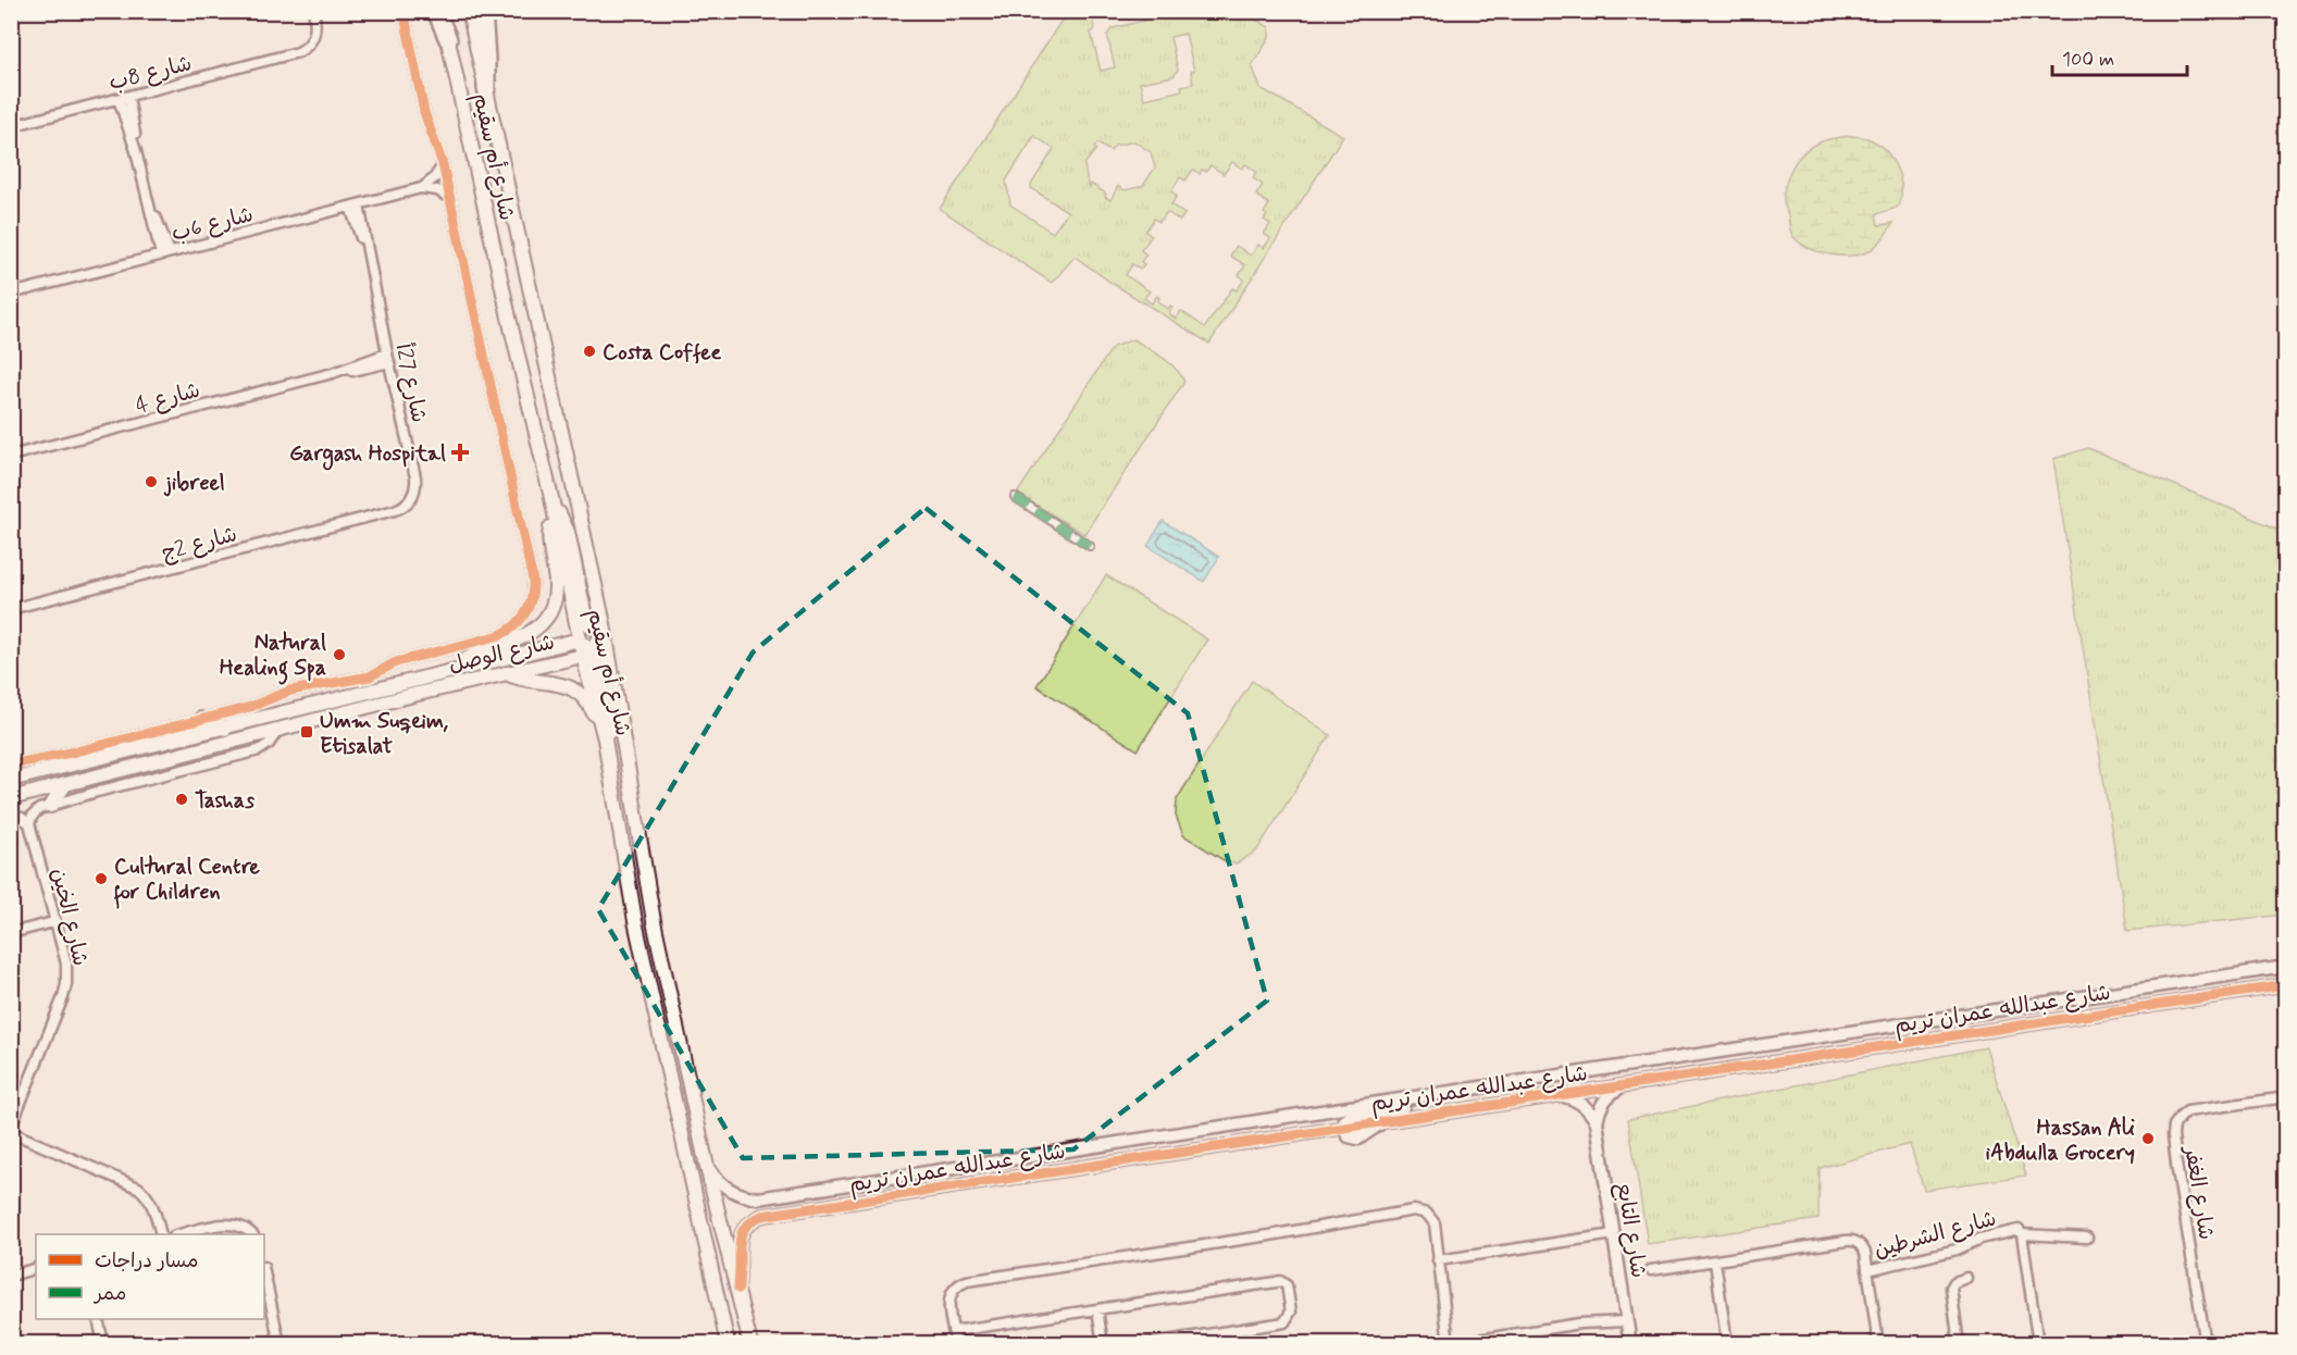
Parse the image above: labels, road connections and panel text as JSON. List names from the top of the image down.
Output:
{
  "streets": {
    "main road": ["شارع أم سقيم", "شارع الوصل"],
    "street": [
      "شارع 8ب",
      "شارع 6ب",
      "شارع 27أ",
      "شارع 4",
      "شارع 2ج",
      "شارع الخين",
      "شارع عبدالله عمران تريم",
      "شارع الغفر",
      "شارع التابع",
      "شارع الشرطين"
    ]
  },
  "crossings": [
    ["شارع أم سقيم", "شارع الوصل"],
    ["شارع أم سقيم", "شارع عبدالله عمران تريم"],
    ["شارع 6ب", "شارع 27أ"],
    ["شارع 27أ", "شارع 4"],
    ["شارع 27أ", "شارع 2ج"]
  ],
  "places": {
    "other": [
      "Costa Coffee",
      "jibreel",
      "Natural Healing Spa",
      "Tashas",
      "Cultural Centre for Children",
      "Hassan Ali iAbdulla Grocery"
    ],
    "health": ["Gargash Hospital"],
    "transit": ["Umm Suqeim, Etisalat"]
  },
  "legend": ["مسار دراجات", "ممر"],
  "scale_bar": "100 m"
}
